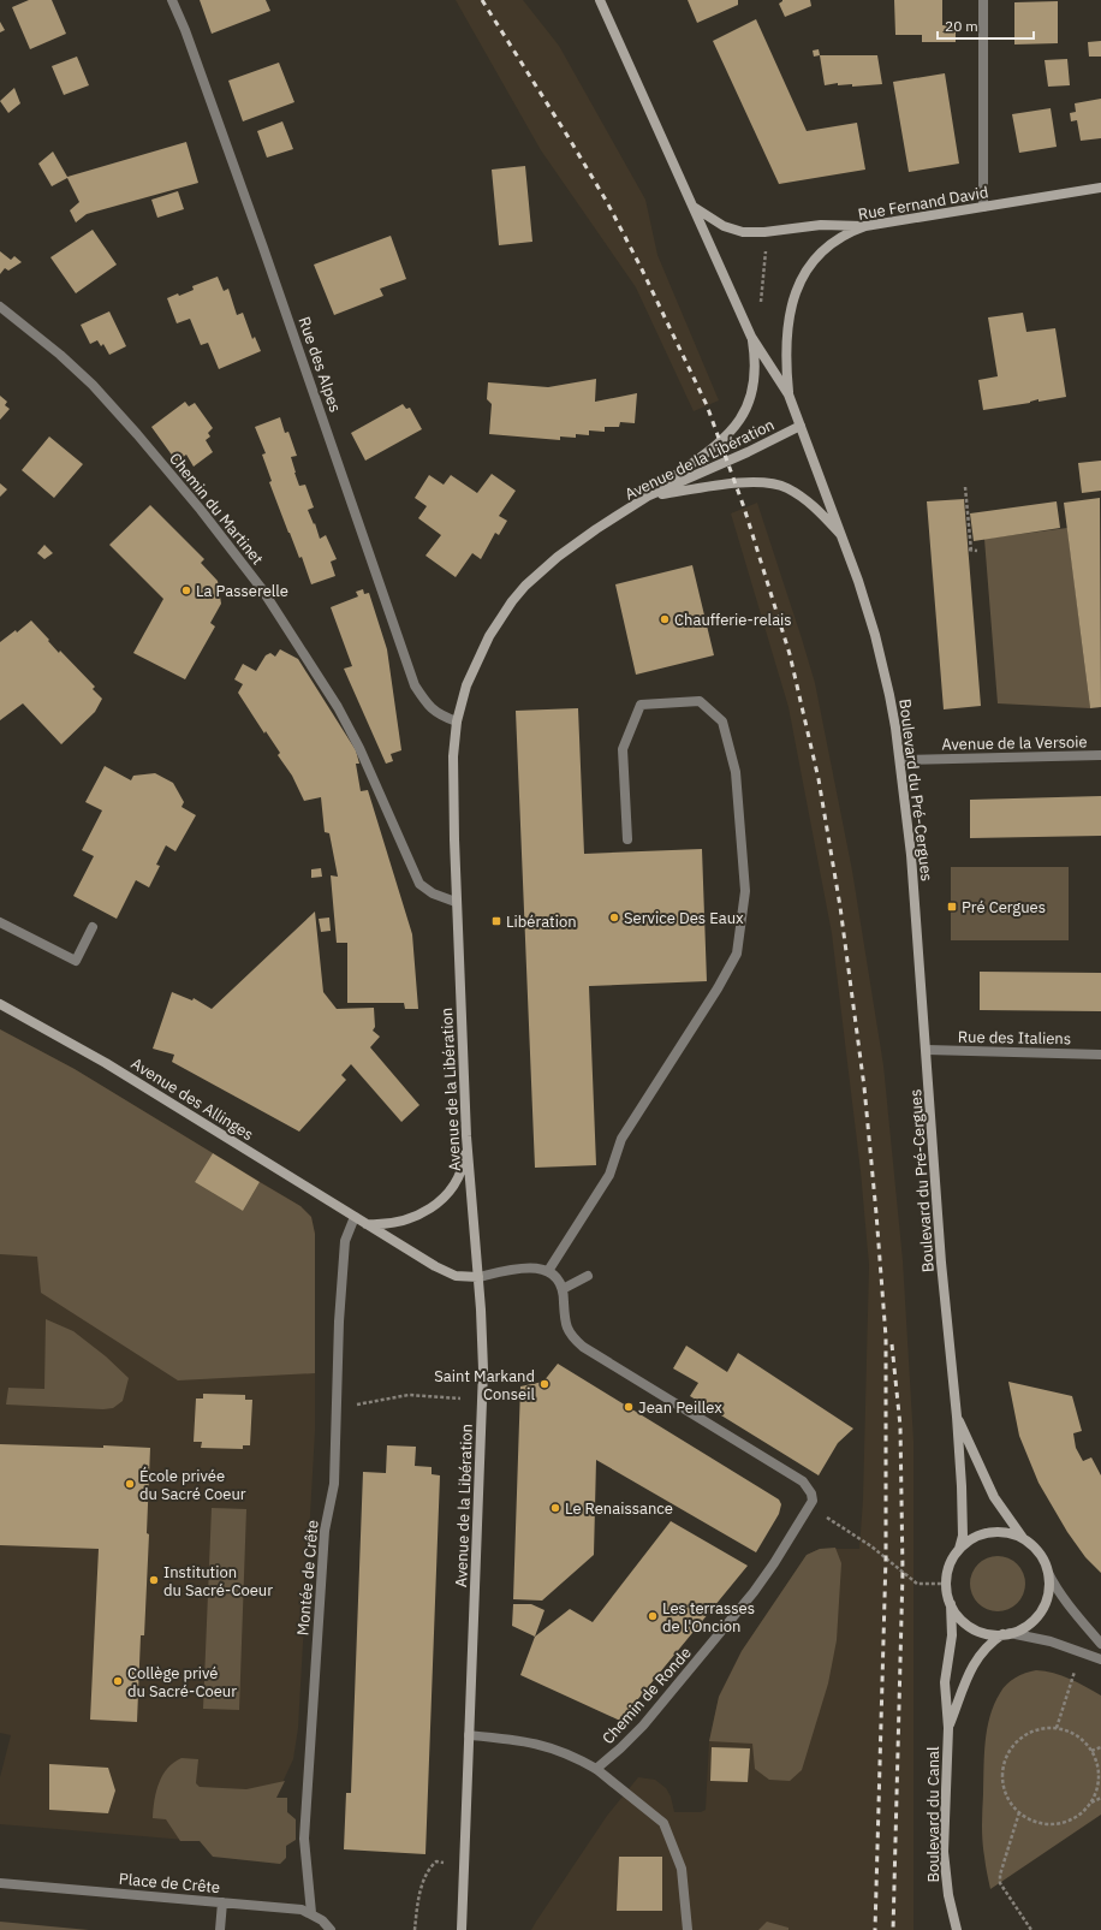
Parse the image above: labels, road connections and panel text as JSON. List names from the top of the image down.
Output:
{
  "streets": {
    "main road": [
      "Rue Fernand David",
      "Avenue de la Libération",
      "Boulevard du Pré-Cergues",
      "Avenue des Allinges",
      "Boulevard du Canal"
    ],
    "street": [
      "Rue des Alpes",
      "Chemin du Martinet",
      "Avenue de la Versoie",
      "Rue des Italiens",
      "Montée de Crête",
      "Chemin de Ronde",
      "Place de Crête"
    ]
  },
  "crossings": [
    ["Rue Fernand David", "Boulevard du Pré-Cergues"],
    ["Rue des Alpes", "Avenue de la Libération"],
    ["Avenue de la Libération", "Chemin du Martinet"],
    ["Avenue de la Libération", "Boulevard du Pré-Cergues"],
    ["Avenue de la Libération", "Avenue des Allinges"],
    ["Avenue de la Versoie", "Boulevard du Pré-Cergues"],
    ["Boulevard du Pré-Cergues", "Rue des Italiens"],
    ["Boulevard du Pré-Cergues", "Boulevard du Canal"],
    ["Avenue des Allinges", "Montée de Crête"],
    ["Montée de Crête", "Place de Crête"]
  ],
  "places": {
    "other": [
      "La Passerelle",
      "Chaufferie-relais",
      "Service Des Eaux",
      "Saint Markand Conseil",
      "Jean Peillex",
      "École privée du Sacré Coeur",
      "Le Renaissance",
      "Institution du Sacré-Coeur",
      "Les terrasses de l'Oncion",
      "Collège privé du Sacré-Coeur"
    ],
    "transit": ["Pré Cergues", "Libération"]
  },
  "scale_bar": "20 m"
}
